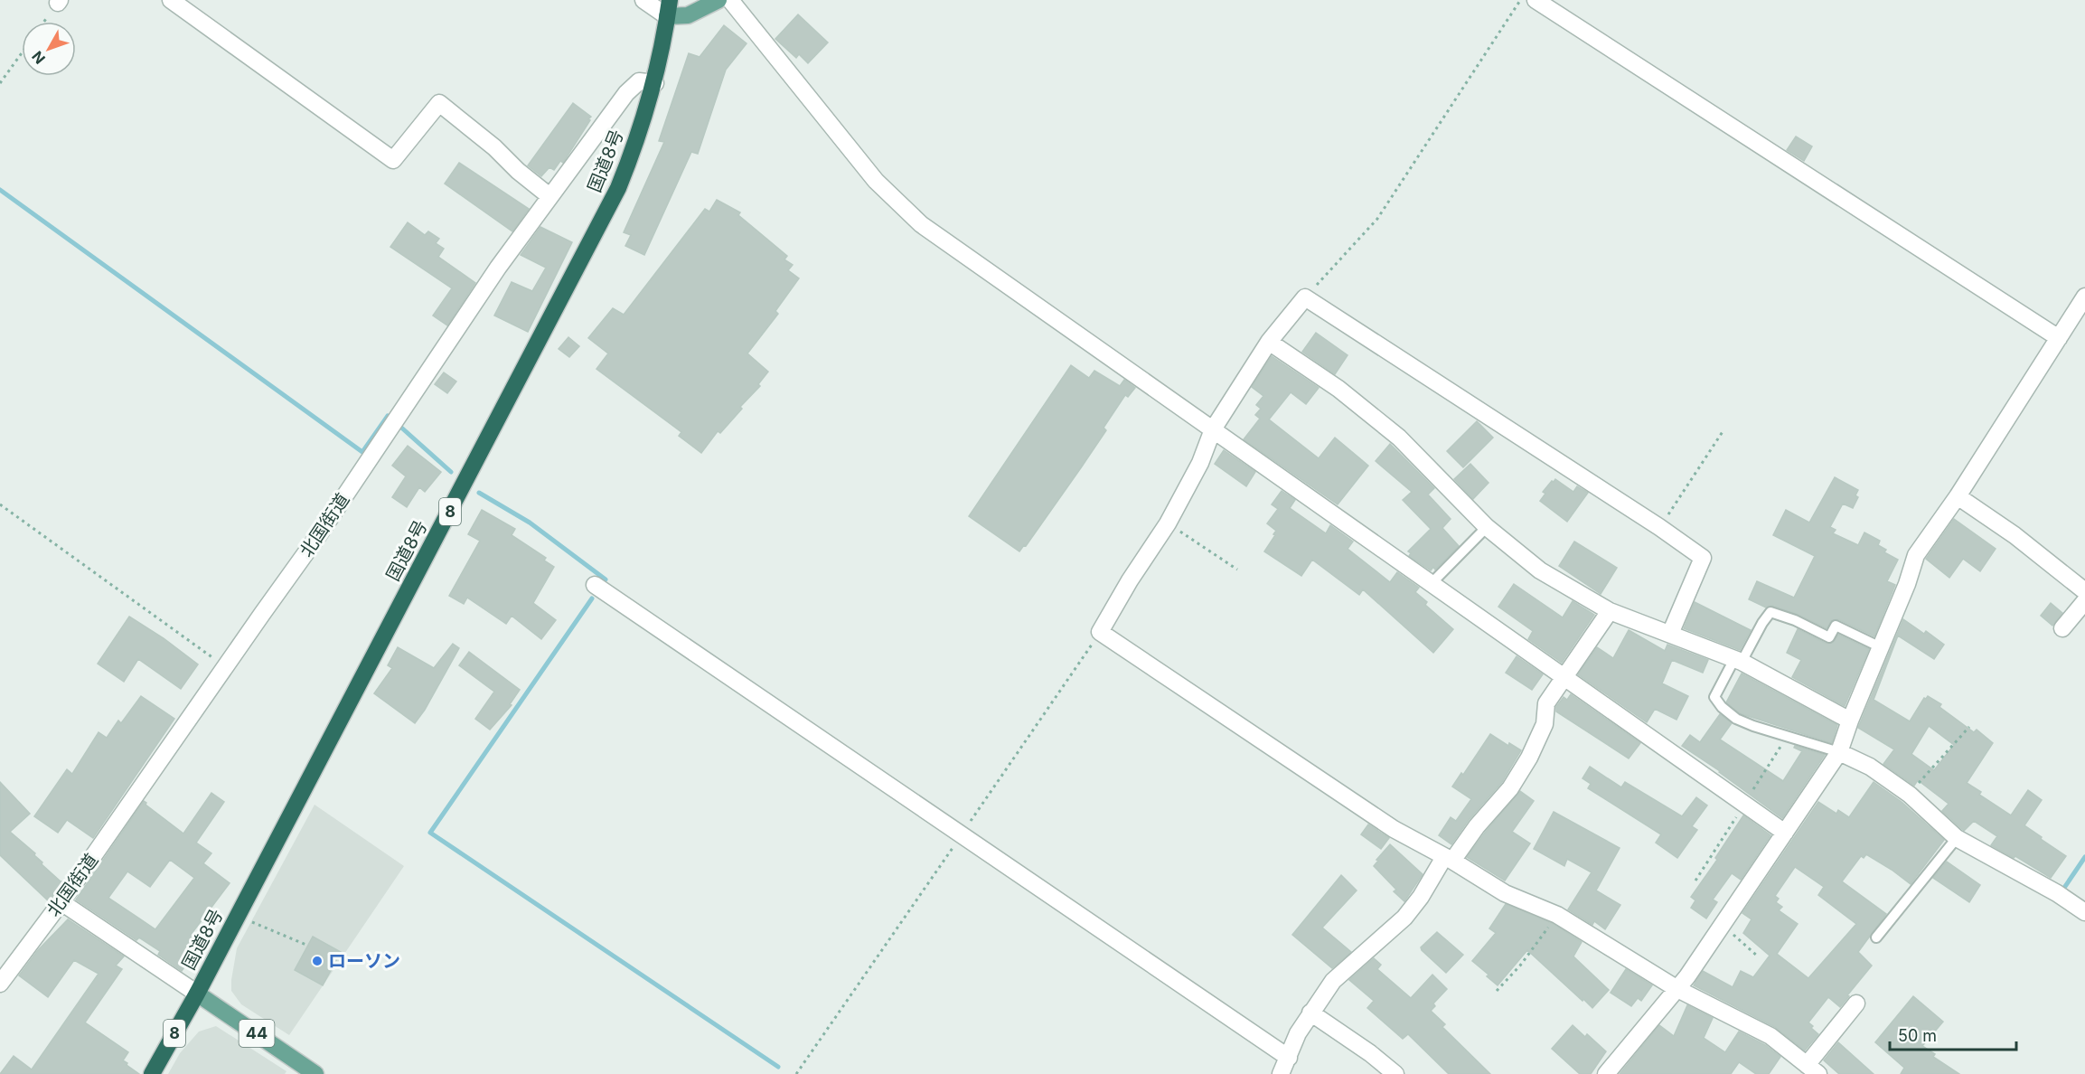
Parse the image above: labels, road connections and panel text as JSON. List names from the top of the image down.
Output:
{
  "streets": {
    "highway": ["国道8号", "8"],
    "main road": ["44"],
    "street": ["北国街道"]
  },
  "crossings": [
    ["国道8号", "北国街道"],
    ["国道8号", "44"]
  ],
  "places": ["ローソン"],
  "scale_bar": "50 m",
  "north": "bottom left"
}
